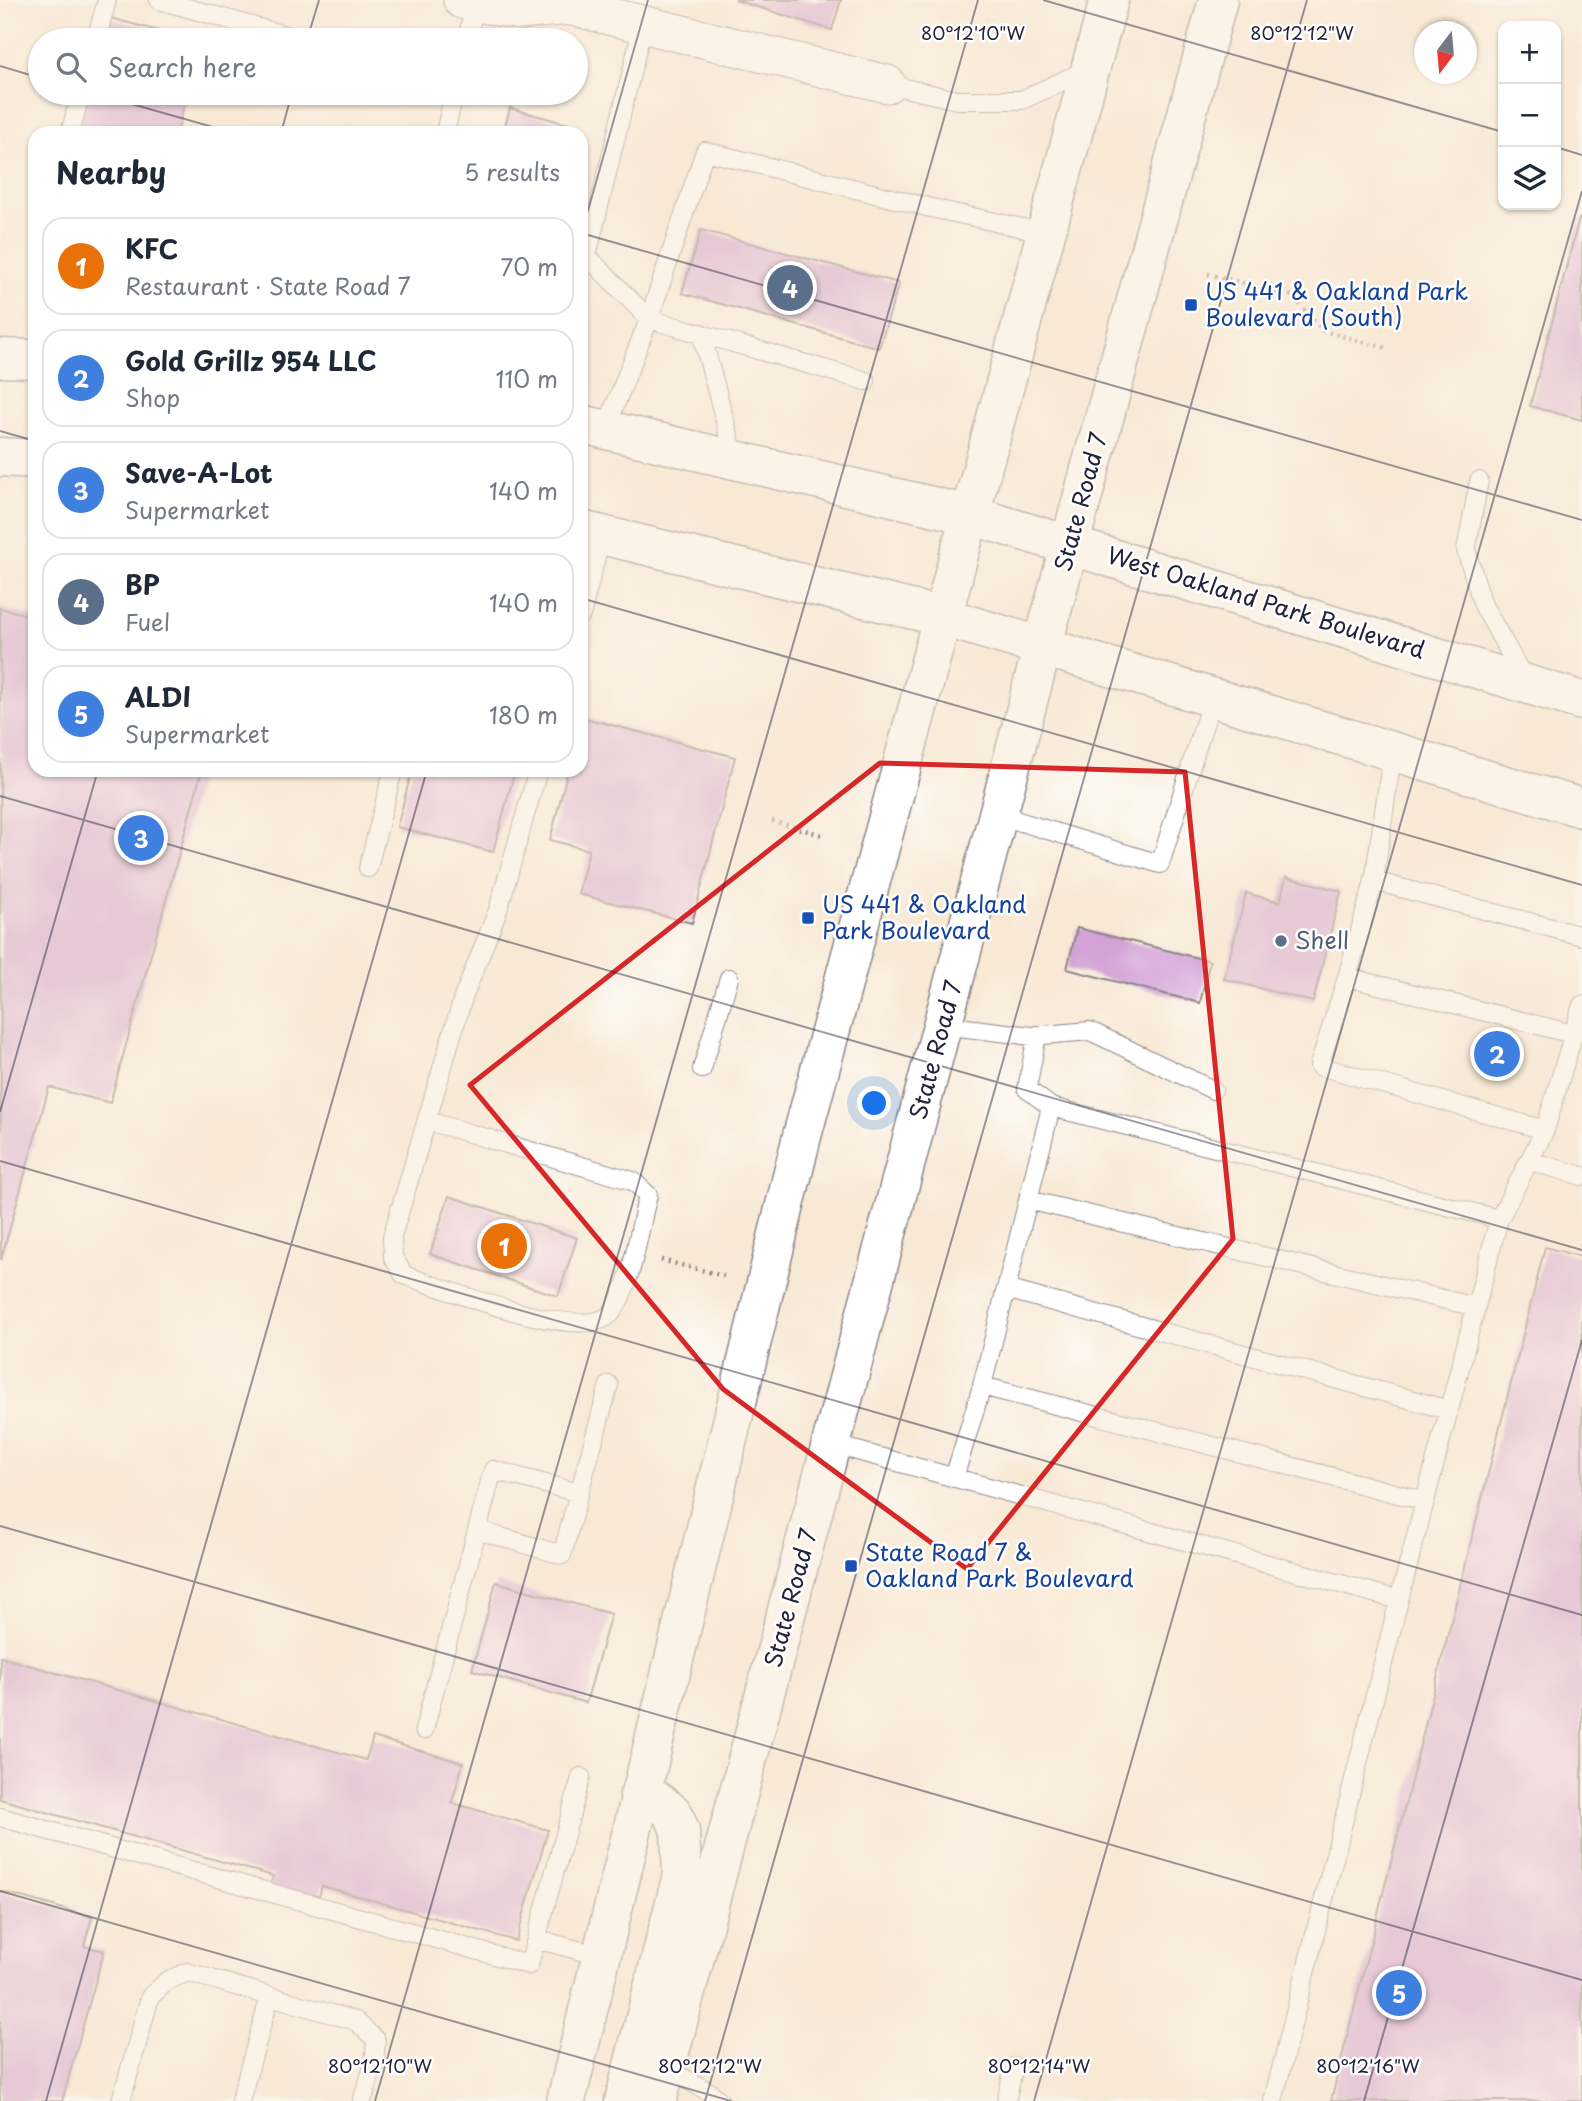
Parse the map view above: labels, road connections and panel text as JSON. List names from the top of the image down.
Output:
{
  "streets": {
    "main road": ["State Road 7", "West Oakland Park Boulevard"]
  },
  "crossings": [
    ["State Road 7", "West Oakland Park Boulevard"]
  ],
  "places": {
    "transit": ["US 441 & Oakland Park Boulevard (South)", "US 441 & Oakland Park Boulevard", "State Road 7 & Oakland Park Boulevard"],
    "other": ["Shell"]
  },
  "north": "bottom",
  "page": {
    "map_buttons": ["+", "−"],
    "search": "Search here",
    "heading": ["Nearby", "5 results"],
    "list": [
      {
        "mark": "1",
        "name": "KFC",
        "note": "Restaurant · State Road 7",
        "value": "70 m"
      },
      {
        "mark": "2",
        "name": "Gold Grillz 954 LLC",
        "note": "Shop",
        "value": "110 m"
      },
      {
        "mark": "3",
        "name": "Save-A-Lot",
        "note": "Supermarket",
        "value": "140 m"
      },
      {
        "mark": "4",
        "name": "BP",
        "note": "Fuel",
        "value": "140 m"
      },
      {
        "mark": "5",
        "name": "ALDI",
        "note": "Supermarket",
        "value": "180 m"
      }
    ],
    "pins": [
      "4",
      "3",
      "2",
      "1",
      "5"
    ]
  },
  "coordinates": [
    "80°12'10\"W",
    "80°12'12\"W",
    "80°12'14\"W",
    "80°12'16\"W"
  ]
}
